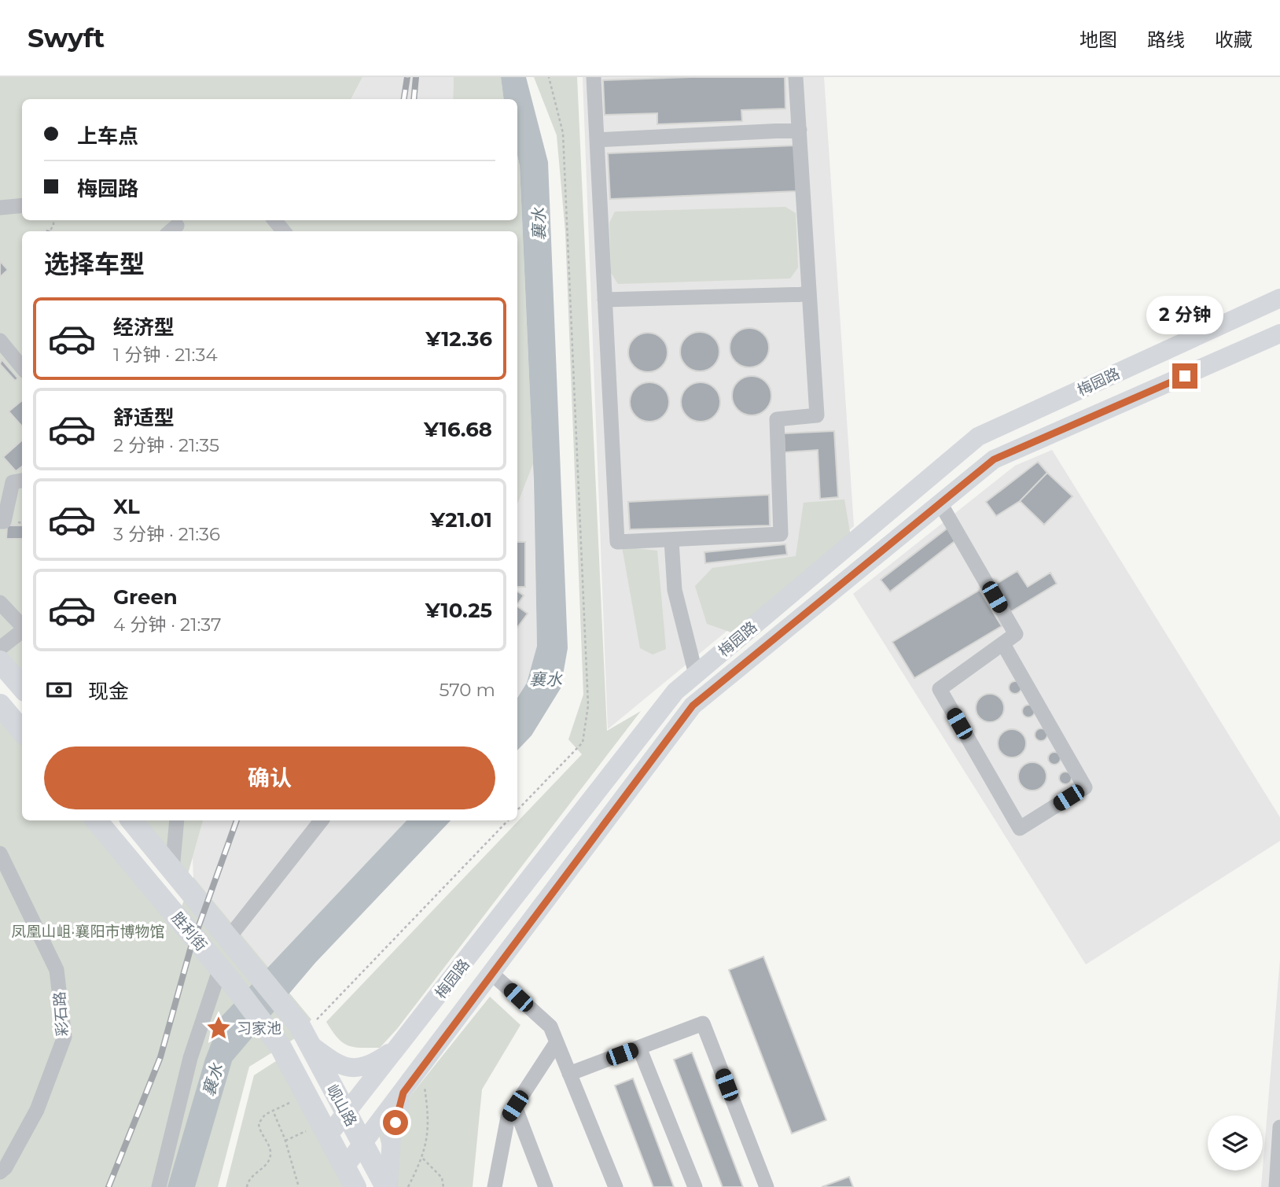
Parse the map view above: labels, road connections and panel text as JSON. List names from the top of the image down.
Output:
{
  "streets": {
    "highway": ["胜利街", "岘山路"],
    "main road": ["梅园路"],
    "street": ["彩石路"]
  },
  "crossings": [
    ["梅园路", "岘山路"],
    ["胜利街", "岘山路"]
  ],
  "water": ["襄水"],
  "parks": ["凤凰山岨·襄阳市博物馆"],
  "places": {
    "place": ["习家池"]
  },
  "page": {
    "header": "Swyft",
    "nav": ["地图", "路线", "收藏"],
    "banner": ["上车点", "梅园路"],
    "heading": "选择车型",
    "bubble": "2 分钟",
    "list": [
      {
        "name": "经济型",
        "note": "1 分钟 · 21:34",
        "value": "¥12.36"
      },
      {
        "name": "舒适型",
        "note": "2 分钟 · 21:35",
        "value": "¥16.68"
      },
      {
        "name": "XL",
        "note": "3 分钟 · 21:36",
        "value": "¥21.01"
      },
      {
        "name": "Green",
        "note": "4 分钟 · 21:37",
        "value": "¥10.25"
      }
    ],
    "pay": ["现金", "570 m"],
    "buttons": "确认"
  }
}
